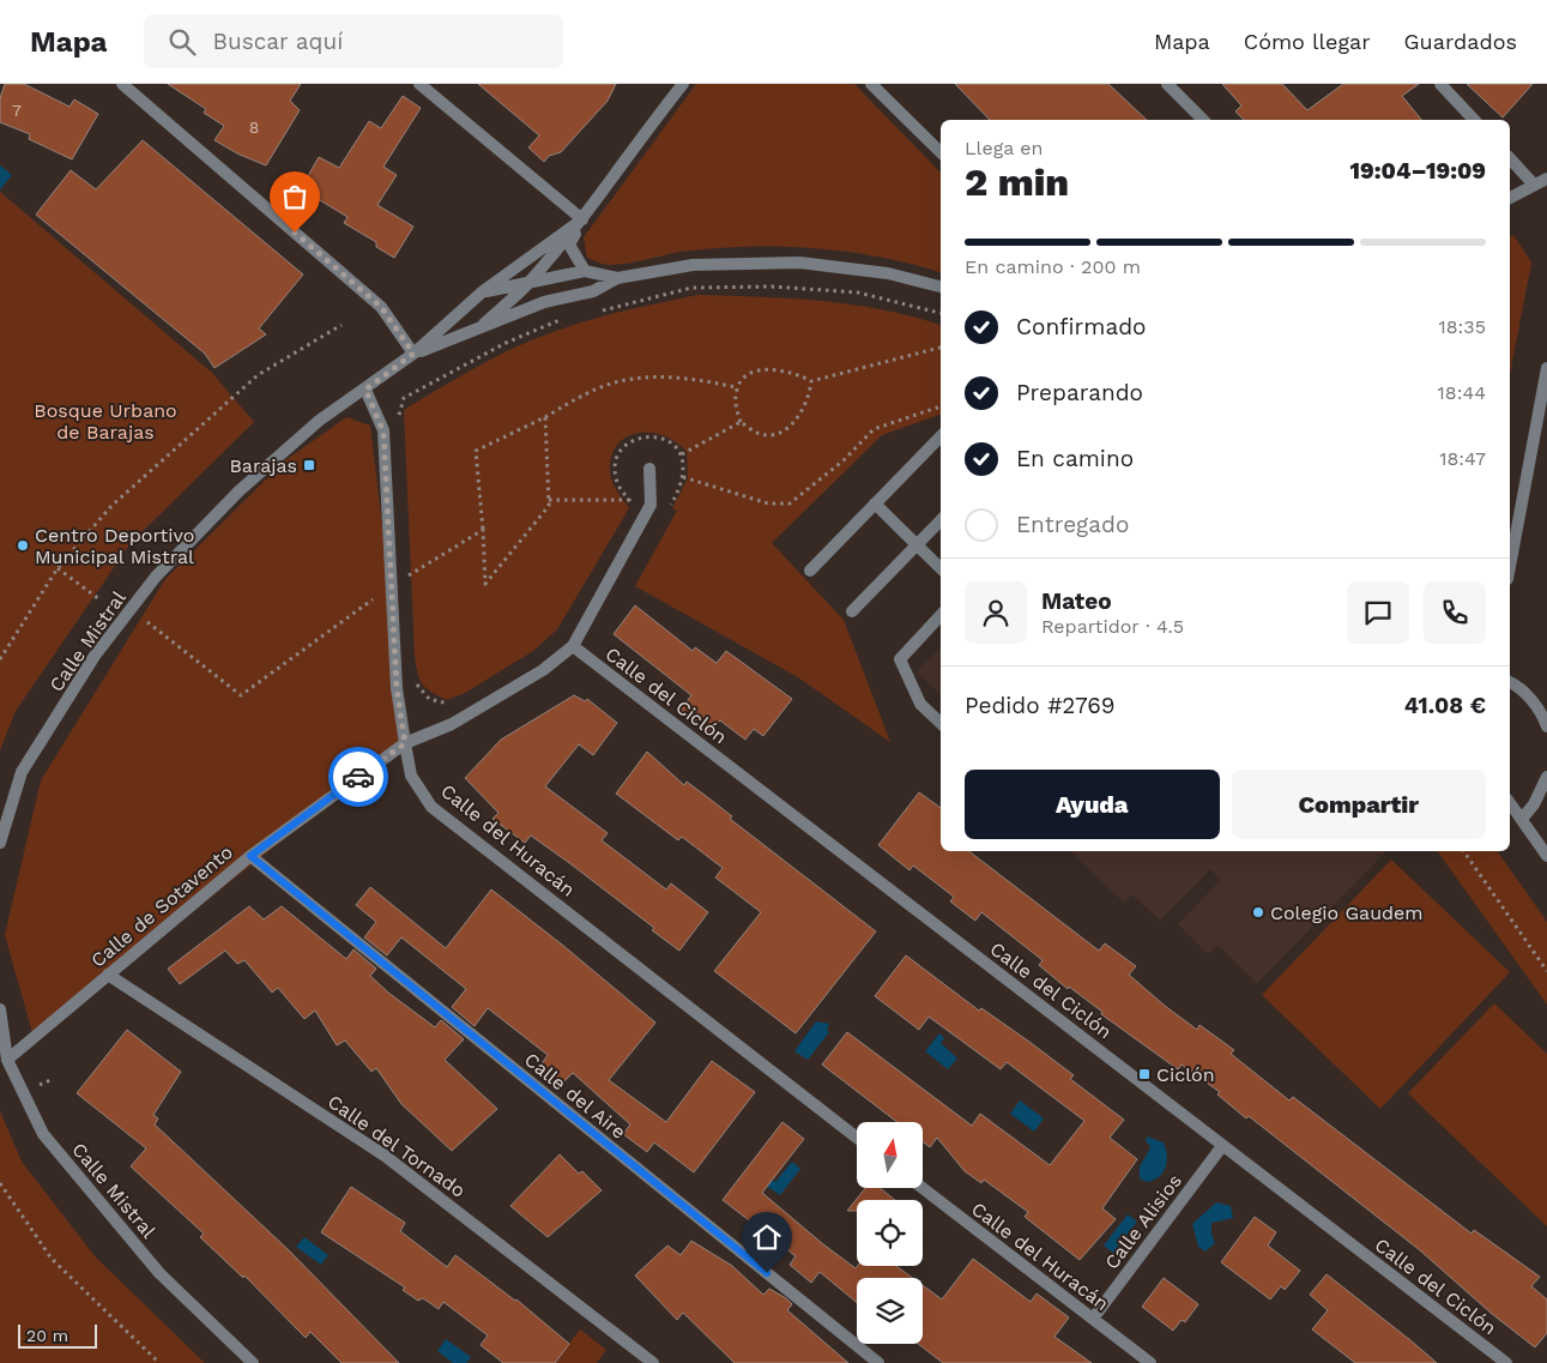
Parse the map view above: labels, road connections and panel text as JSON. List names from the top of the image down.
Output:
{
  "streets": {
    "street": [
      "Calle Mistral",
      "Calle del Ciclón",
      "Calle del Huracán",
      "Calle de Sotavento",
      "Calle del Aire",
      "Calle del Tornado",
      "Calle Alisios"
    ]
  },
  "crossings": [
    ["Calle Mistral", "Calle del Huracán"],
    ["Calle Mistral", "Calle de Sotavento"],
    ["Calle del Ciclón", "Calle de Sotavento"],
    ["Calle del Ciclón", "Calle Alisios"],
    ["Calle del Huracán", "Calle de Sotavento"],
    ["Calle del Huracán", "Calle Alisios"],
    ["Calle de Sotavento", "Calle del Aire"],
    ["Calle de Sotavento", "Calle del Tornado"]
  ],
  "parks": ["Bosque Urbano de Barajas"],
  "places": {
    "transit": ["Barajas", "Ciclón"],
    "other": ["Centro Deportivo Municipal Mistral", "Colegio Gaudem"]
  },
  "house_numbers": ["7", "8"],
  "scale_bar": "20 m",
  "north": "top",
  "page": {
    "header": "Mapa",
    "search": "Buscar aquí",
    "nav": ["Mapa", "Cómo llegar", "Guardados"],
    "heading": ["2 min", "Llega en", "19:04–19:09"],
    "panel": [
      "Mateo",
      "Repartidor · 4.5",
      "Pedido #2769",
      "41.08 €"
    ],
    "bar": "En camino · 200 m",
    "list": [
      ["Confirmado", "18:35"],
      ["Preparando", "18:44"],
      ["En camino", "18:47"],
      "Entregado"
    ],
    "buttons": ["Ayuda", "Compartir"],
    "scale": "20 m"
  }
}
